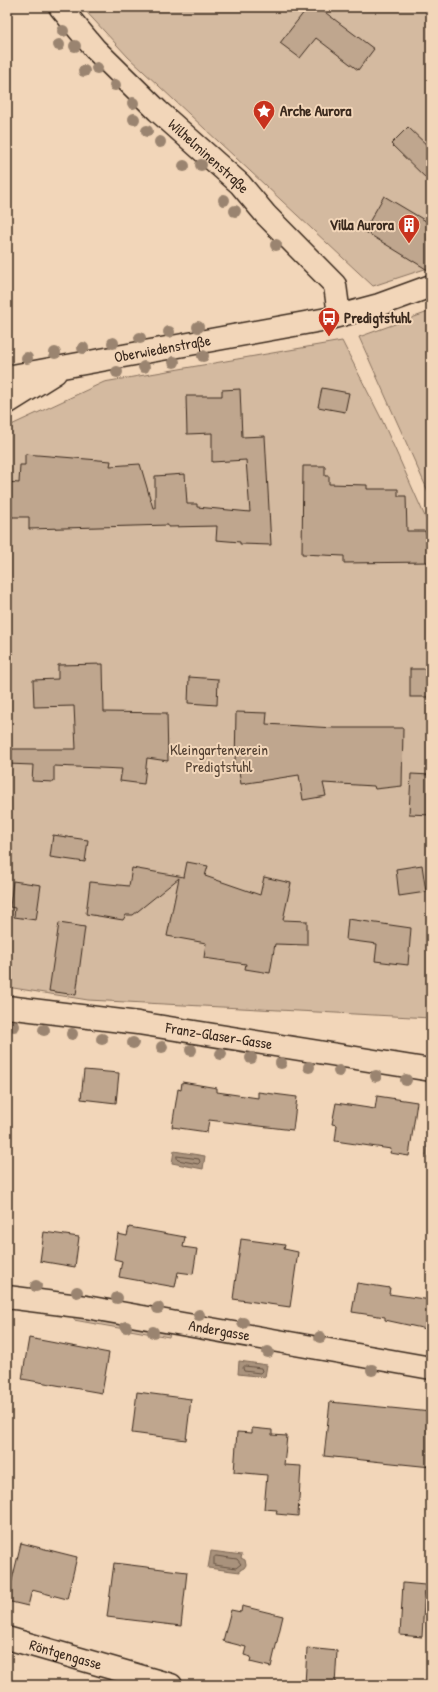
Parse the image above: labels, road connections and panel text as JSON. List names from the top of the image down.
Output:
{
  "streets": {
    "street": [
      "Wilhelminenstraße",
      "Oberwiedenstraße",
      "Franz-Glaser-Gasse",
      "Andergasse",
      "Röntgengasse"
    ]
  },
  "crossings": [
    ["Wilhelminenstraße", "Oberwiedenstraße"]
  ],
  "parks": ["Kleingartenverein Predigtstuhl"],
  "places": {
    "place": ["Arche Aurora"],
    "building": ["Villa Aurora"],
    "bus stop": ["Predigtstuhl"]
  }
}
